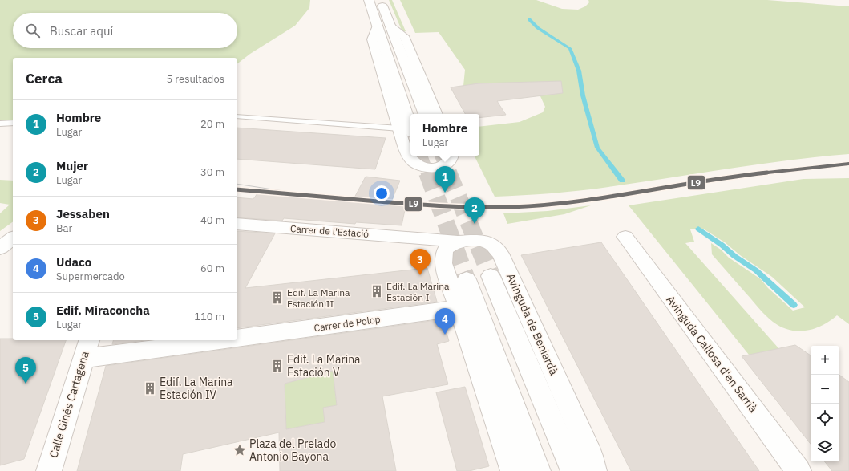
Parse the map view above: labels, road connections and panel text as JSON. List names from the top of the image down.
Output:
{
  "streets": {
    "main road": ["Avinguda de Beniardà"],
    "street": [
      "Carrer de l'Estació",
      "Carrer de Polop",
      "Avinguda Callosa d'en Sarrià",
      "Calle Ginés Cartagena"
    ]
  },
  "crossings": [
    ["Carrer de l'Estació", "Avinguda de Beniardà"]
  ],
  "places": {
    "building": [
      "Edif. La Marina Estación I",
      "Edif. La Marina Estación II",
      "Edif. La Marina Estación V",
      "Edif. La Marina Estación IV"
    ],
    "place": ["Plaza del Prelado Antonio Bayona"]
  },
  "lines": ["transit line L9"],
  "page": {
    "search": "Buscar aquí",
    "heading": ["Cerca", "5 resultados"],
    "list": [
      {
        "mark": "1",
        "name": "Hombre",
        "note": "Lugar",
        "value": "20 m"
      },
      {
        "mark": "2",
        "name": "Mujer",
        "note": "Lugar",
        "value": "30 m"
      },
      {
        "mark": "3",
        "name": "Jessaben",
        "note": "Bar",
        "value": "40 m"
      },
      {
        "mark": "4",
        "name": "Udaco",
        "note": "Supermercado",
        "value": "60 m"
      },
      {
        "mark": "5",
        "name": "Edif. Miraconcha",
        "note": "Lugar",
        "value": "110 m"
      }
    ],
    "popup": ["Hombre", "Lugar"],
    "pins": [
      "1",
      "2",
      "3",
      "4",
      "5"
    ],
    "map_buttons": ["+", "−"]
  }
}
